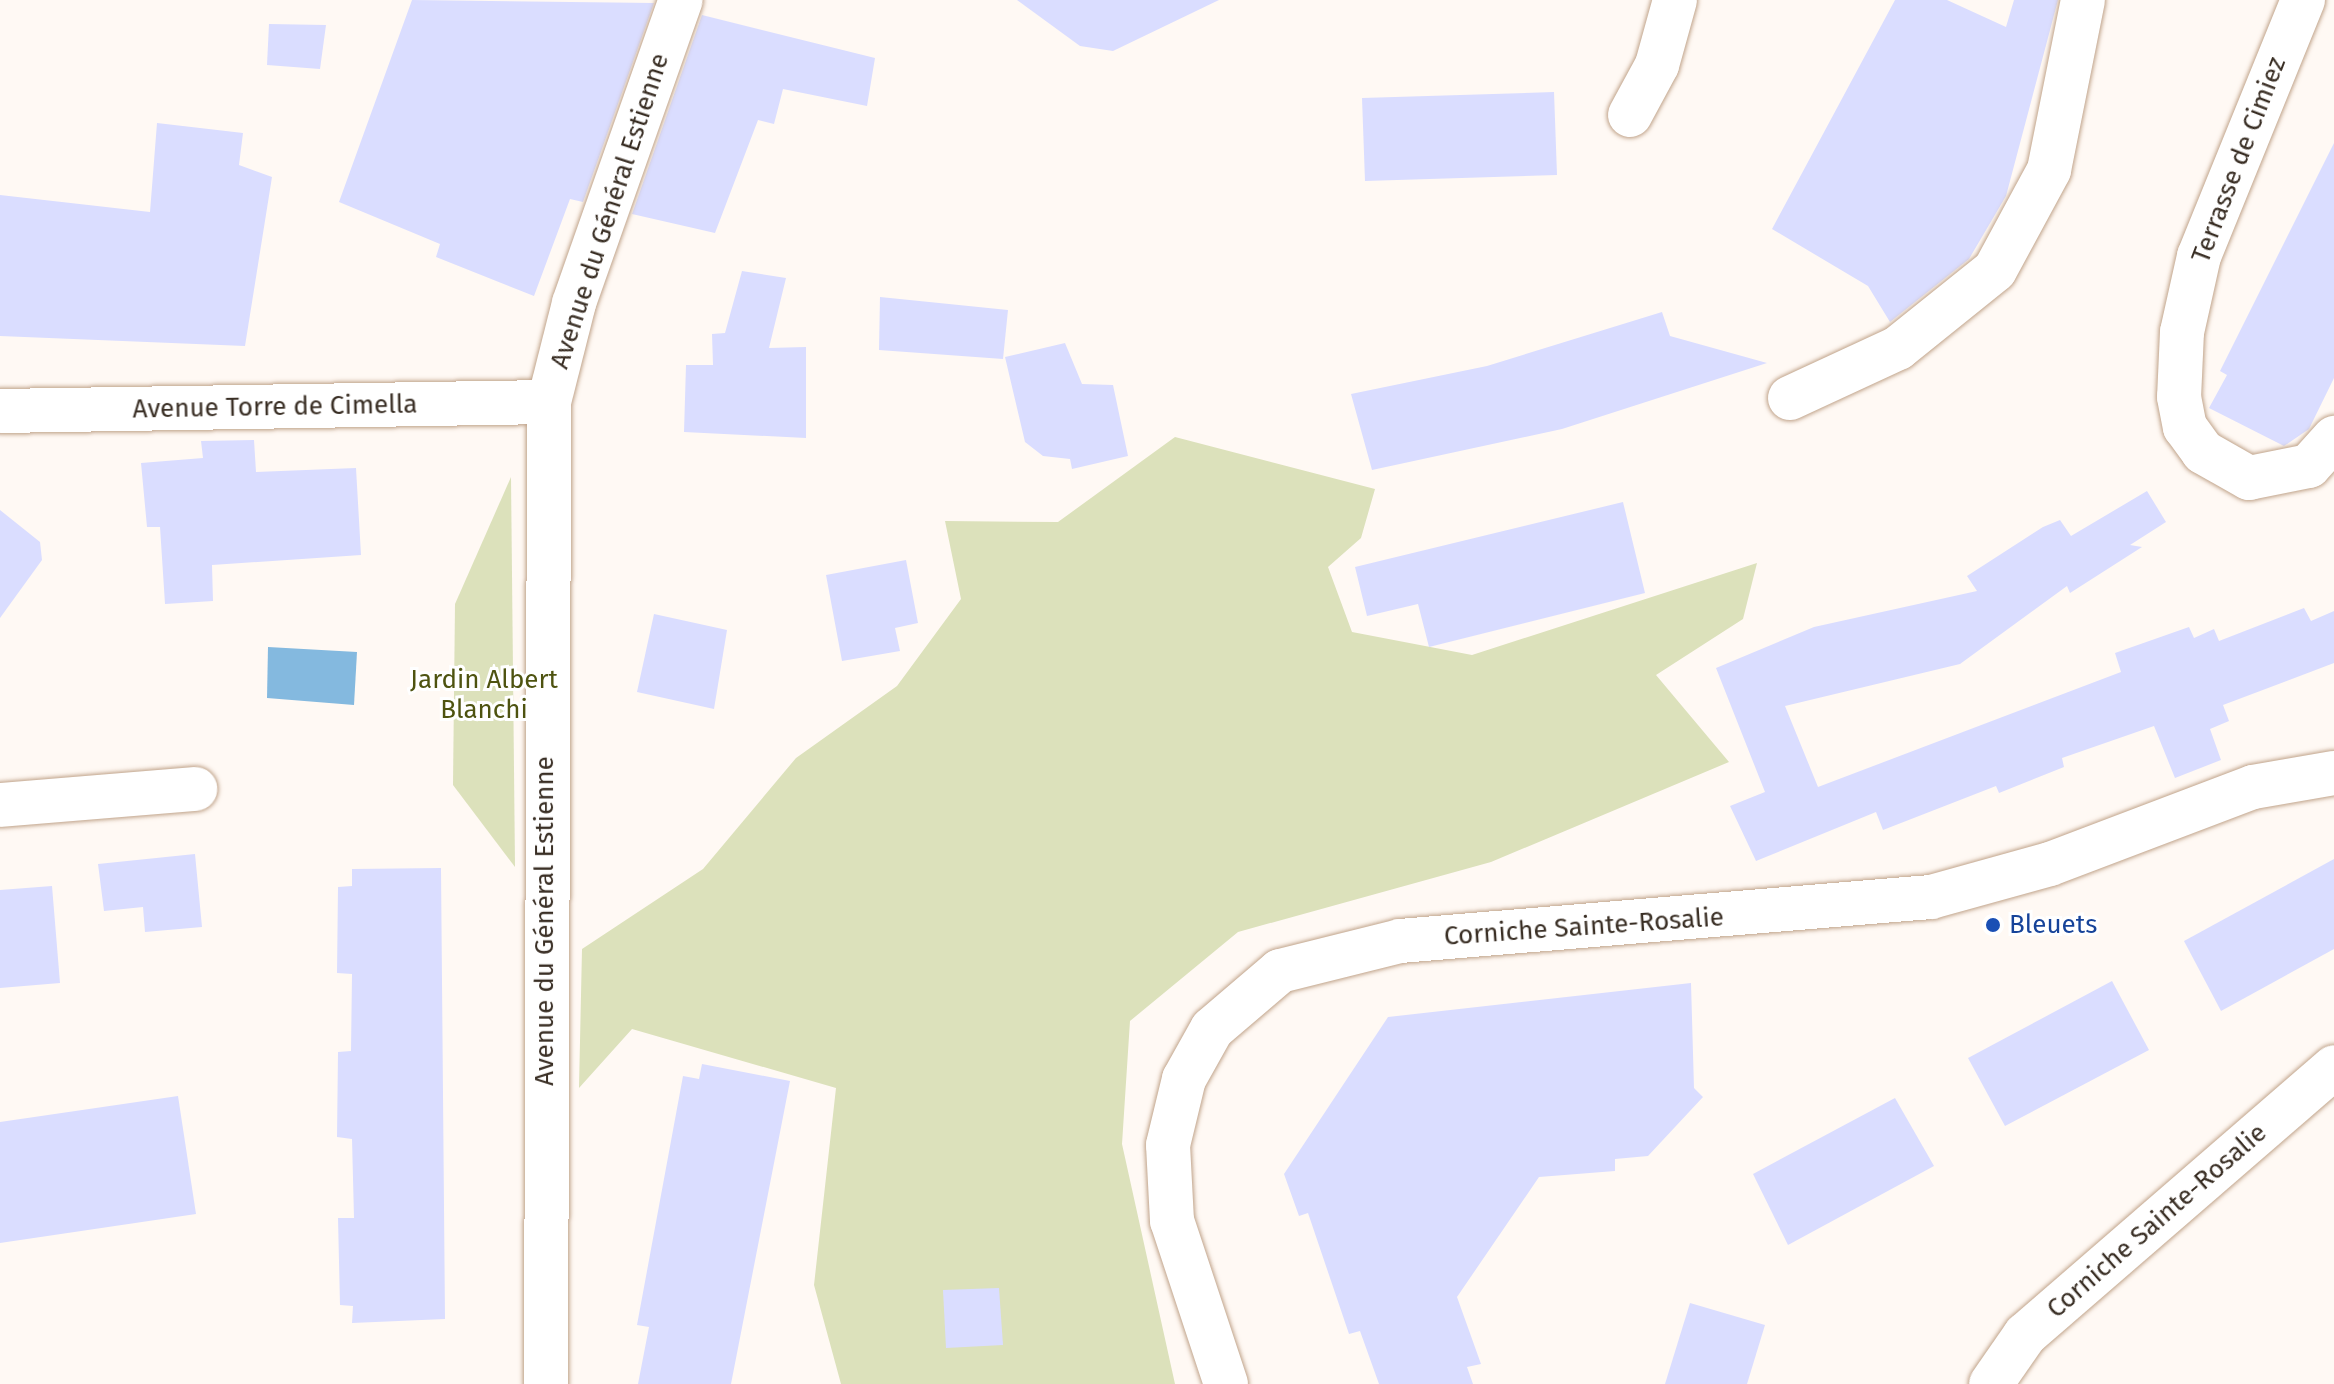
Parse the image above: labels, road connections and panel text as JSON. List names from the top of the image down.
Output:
{
  "streets": {
    "street": [
      "Terrasse de Cimiez",
      "Avenue du Général Estienne",
      "Avenue Torre de Cimella",
      "Corniche Sainte-Rosalie"
    ]
  },
  "crossings": [
    ["Avenue du Général Estienne", "Avenue Torre de Cimella"]
  ],
  "parks": ["Jardin Albert Blanchi"],
  "places": ["Bleuets"]
}
